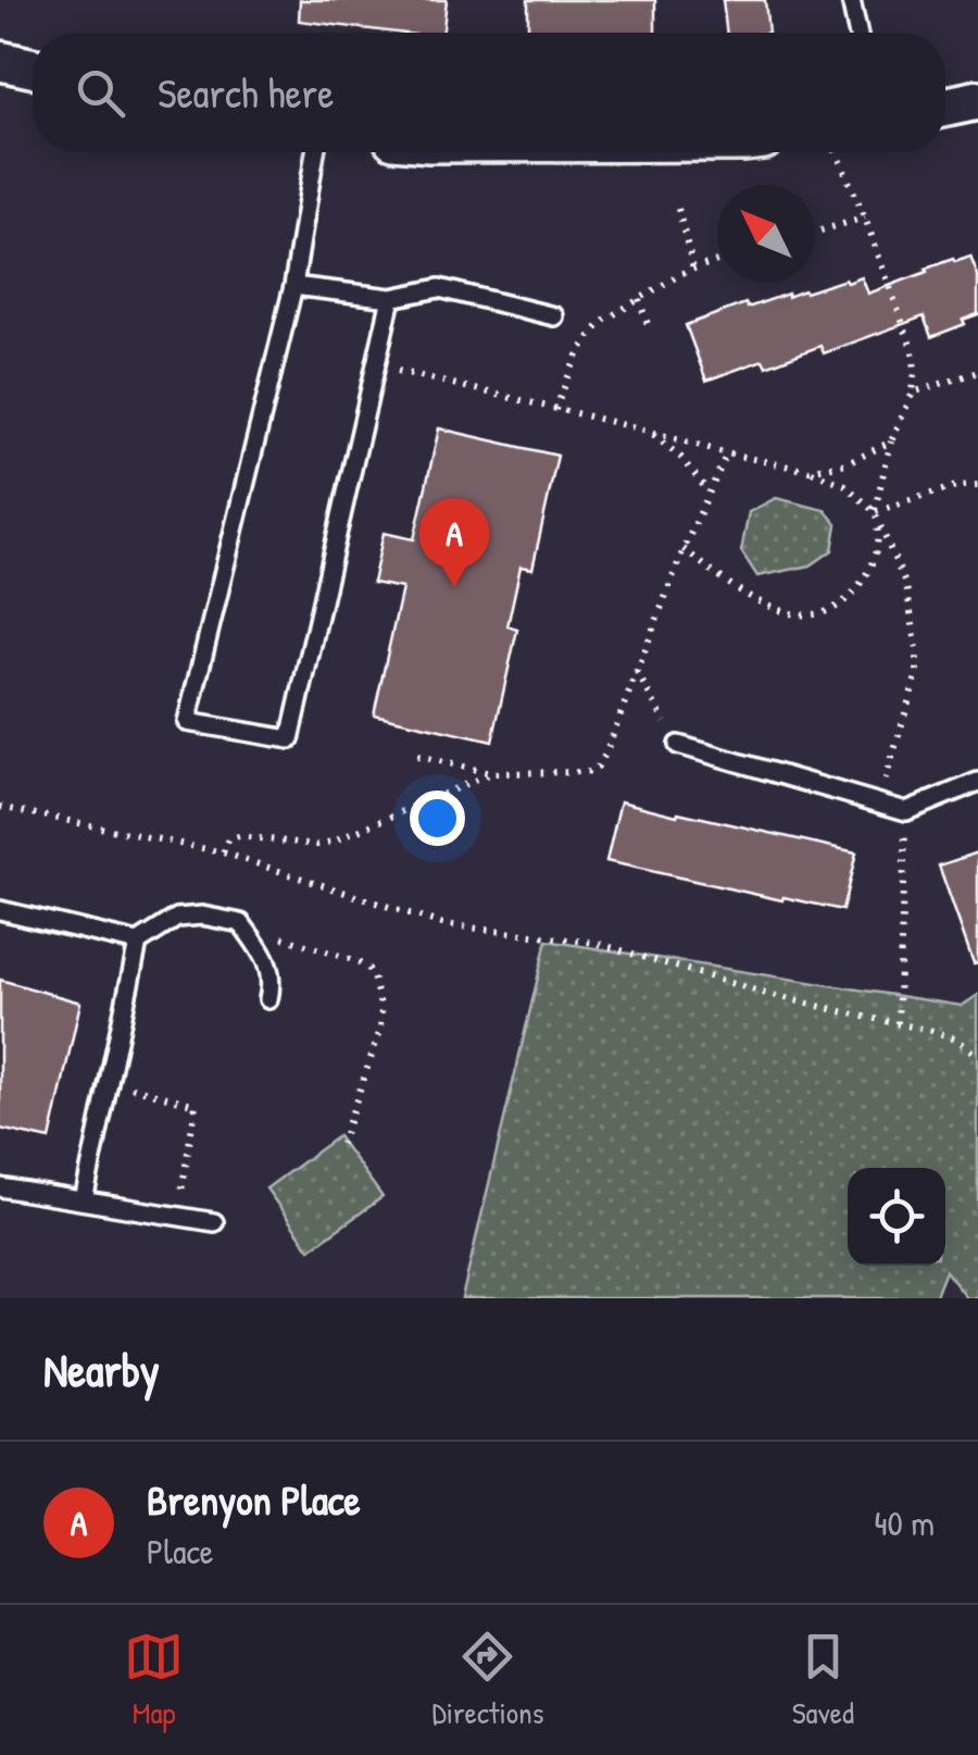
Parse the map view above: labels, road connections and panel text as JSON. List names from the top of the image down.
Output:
{
  "north": "top left",
  "page": {
    "search": "Search here",
    "pins": "A",
    "heading": "Nearby",
    "list": [
      {
        "mark": "A",
        "name": "Brenyon Place",
        "note": "Place",
        "value": "40 m"
      }
    ],
    "nav": ["Map", "Directions", "Saved"]
  }
}
